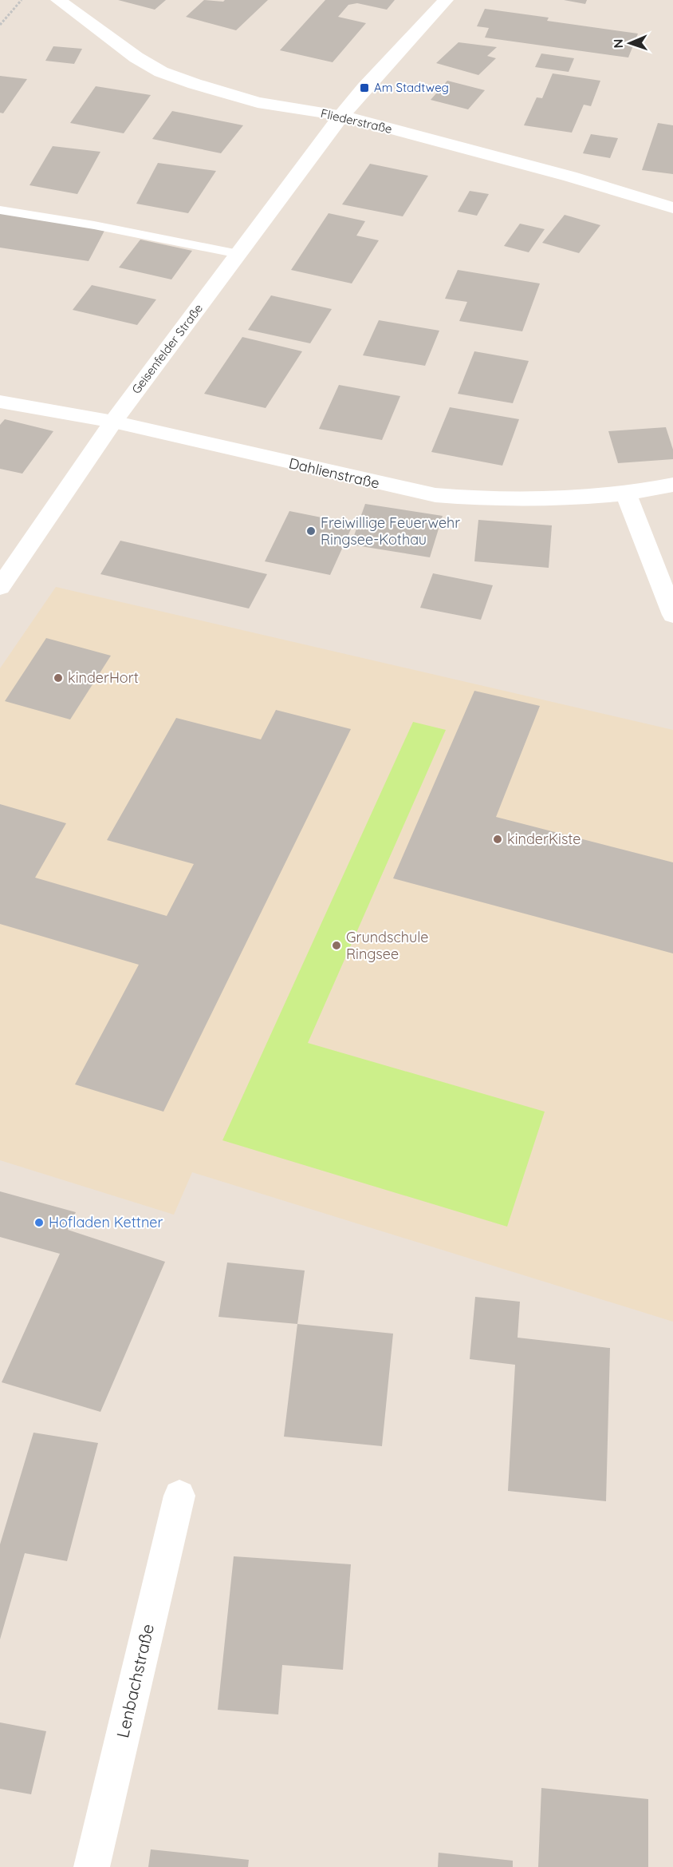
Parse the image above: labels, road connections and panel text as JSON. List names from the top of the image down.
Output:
{
  "streets": {
    "street": [
      "Fliederstraße",
      "Geisenfelder Straße",
      "Dahlienstraße",
      "Lenbachstraße"
    ]
  },
  "crossings": [
    ["Fliederstraße", "Geisenfelder Straße"],
    ["Geisenfelder Straße", "Dahlienstraße"]
  ],
  "places": {
    "transit": ["Am Stadtweg"],
    "other": [
      "Freiwillige Feuerwehr Ringsee-Kothau",
      "kinderHort",
      "kinderKiste",
      "Grundschule Ringsee",
      "Hofladen Kettner"
    ]
  },
  "north": "left"
}
